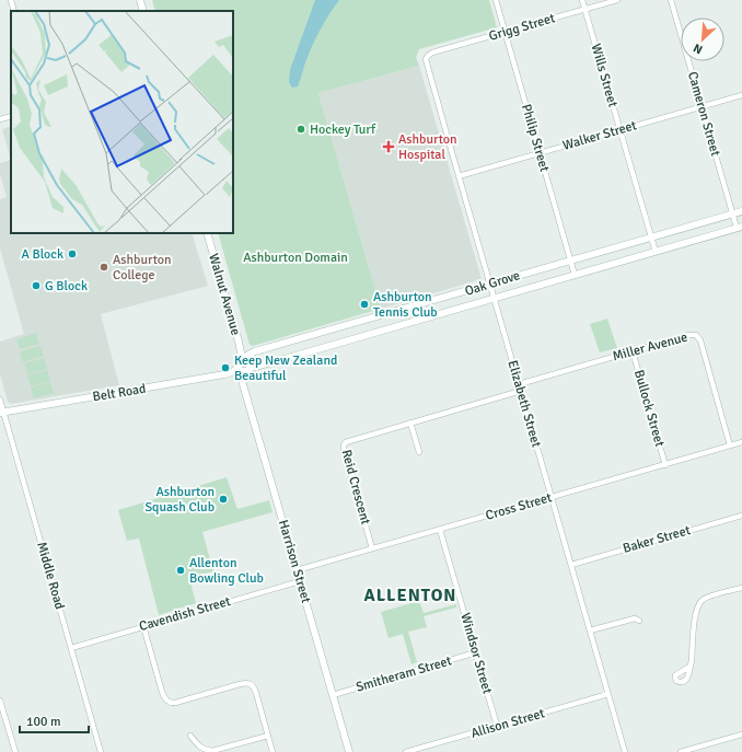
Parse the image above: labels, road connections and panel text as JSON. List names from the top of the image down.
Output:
{
  "streets": {
    "street": [
      "Grigg Street",
      "Wills Street",
      "Cameron Street",
      "Walker Street",
      "Philip Street",
      "Oak Grove",
      "Walnut Avenue",
      "Miller Avenue",
      "Belt Road",
      "Elizabeth Street",
      "Bullock Street",
      "Reid Crescent",
      "Cross Street",
      "Baker Street",
      "Harrison Street",
      "Middle Road",
      "Cavendish Street",
      "Windsor Street",
      "Smitheram Street",
      "Allison Street"
    ]
  },
  "crossings": [
    ["Grigg Street", "Wills Street"],
    ["Grigg Street", "Philip Street"],
    ["Grigg Street", "Elizabeth Street"],
    ["Wills Street", "Walker Street"],
    ["Wills Street", "Oak Grove"],
    ["Cameron Street", "Walker Street"],
    ["Cameron Street", "Oak Grove"],
    ["Walker Street", "Philip Street"],
    ["Walker Street", "Elizabeth Street"],
    ["Philip Street", "Oak Grove"],
    ["Oak Grove", "Walnut Avenue"],
    ["Oak Grove", "Belt Road"],
    ["Oak Grove", "Elizabeth Street"],
    ["Oak Grove", "Harrison Street"],
    ["Walnut Avenue", "Belt Road"],
    ["Walnut Avenue", "Harrison Street"],
    ["Miller Avenue", "Elizabeth Street"],
    ["Miller Avenue", "Bullock Street"],
    ["Miller Avenue", "Cross Street"],
    ["Belt Road", "Harrison Street"],
    ["Belt Road", "Middle Road"],
    ["Elizabeth Street", "Reid Crescent"],
    ["Elizabeth Street", "Cross Street"],
    ["Elizabeth Street", "Baker Street"],
    ["Elizabeth Street", "Allison Street"],
    ["Bullock Street", "Cross Street"],
    ["Reid Crescent", "Cross Street"],
    ["Cross Street", "Harrison Street"],
    ["Cross Street", "Windsor Street"],
    ["Harrison Street", "Cavendish Street"],
    ["Harrison Street", "Smitheram Street"],
    ["Middle Road", "Cavendish Street"],
    ["Windsor Street", "Smitheram Street"],
    ["Windsor Street", "Allison Street"]
  ],
  "districts": ["ALLENTON"],
  "parks": ["Ashburton Domain"],
  "places": {
    "other": [
      "Hockey Turf",
      "A Block",
      "Ashburton College",
      "G Block",
      "Ashburton Tennis Club",
      "Keep New Zealand Beautiful",
      "Ashburton Squash Club",
      "Allenton Bowling Club"
    ],
    "health": ["Ashburton Hospital"]
  },
  "scale_bar": "100 m",
  "north": "bottom left"
}
